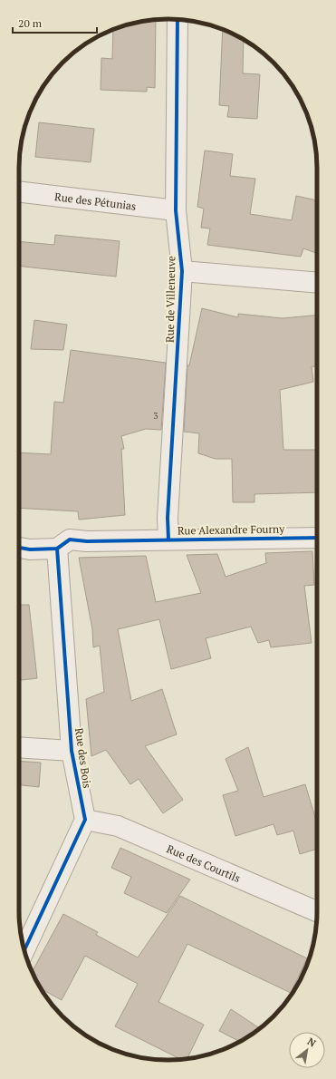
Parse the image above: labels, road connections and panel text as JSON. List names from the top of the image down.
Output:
{
  "streets": {
    "street": [
      "Rue des Pétunias",
      "Rue de Villeneuve",
      "Rue Alexandre Fourny",
      "Rue des Bois",
      "Rue des Courtils"
    ]
  },
  "crossings": [
    ["Rue des Pétunias", "Rue de Villeneuve"],
    ["Rue de Villeneuve", "Rue Alexandre Fourny"],
    ["Rue Alexandre Fourny", "Rue des Bois"],
    ["Rue des Bois", "Rue des Courtils"]
  ],
  "house_numbers": ["3"],
  "scale_bar": "20 m",
  "north": "top right"
}
